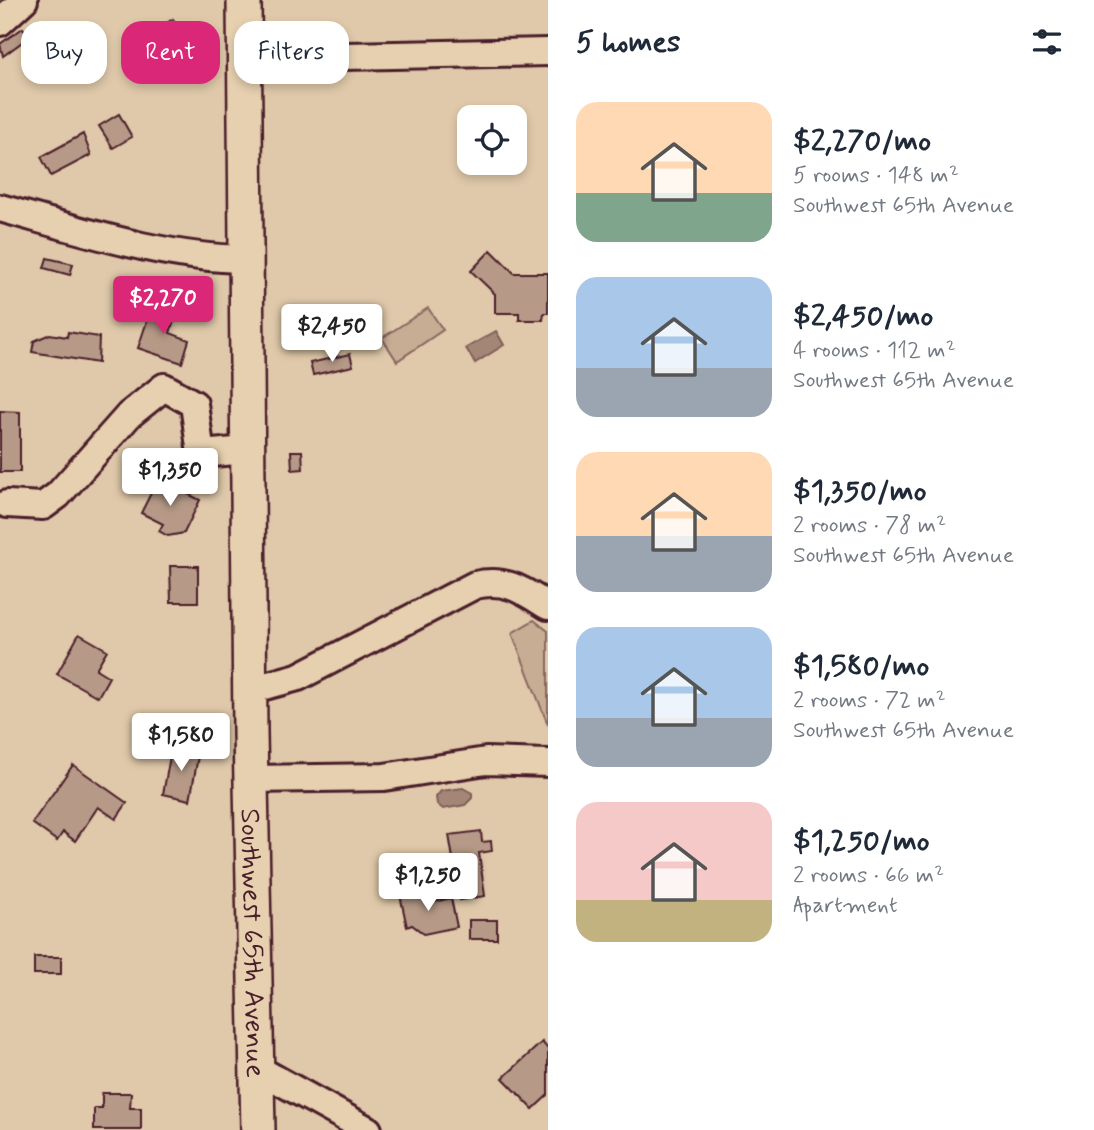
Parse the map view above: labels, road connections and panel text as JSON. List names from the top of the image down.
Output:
{
  "streets": {
    "main road": ["Southwest 65th Avenue"]
  },
  "page": {
    "heading": "5 homes",
    "chip": ["Buy", "Rent", "Filters"],
    "list": [
      {
        "name": "$2,270/mo",
        "note": "5 rooms · 148 m² · Southwest 65th Avenue"
      },
      {
        "name": "$2,450/mo",
        "note": "4 rooms · 112 m² · Southwest 65th Avenue"
      },
      {
        "name": "$1,350/mo",
        "note": "2 rooms · 78 m² · Southwest 65th Avenue"
      },
      {
        "name": "$1,580/mo",
        "note": "2 rooms · 72 m² · Southwest 65th Avenue"
      },
      {
        "name": "$1,250/mo",
        "note": "2 rooms · 66 m² · Apartment"
      }
    ],
    "price": [
      "$2,270",
      "$2,450",
      "$1,350",
      "$1,580",
      "$1,250"
    ]
  }
}
